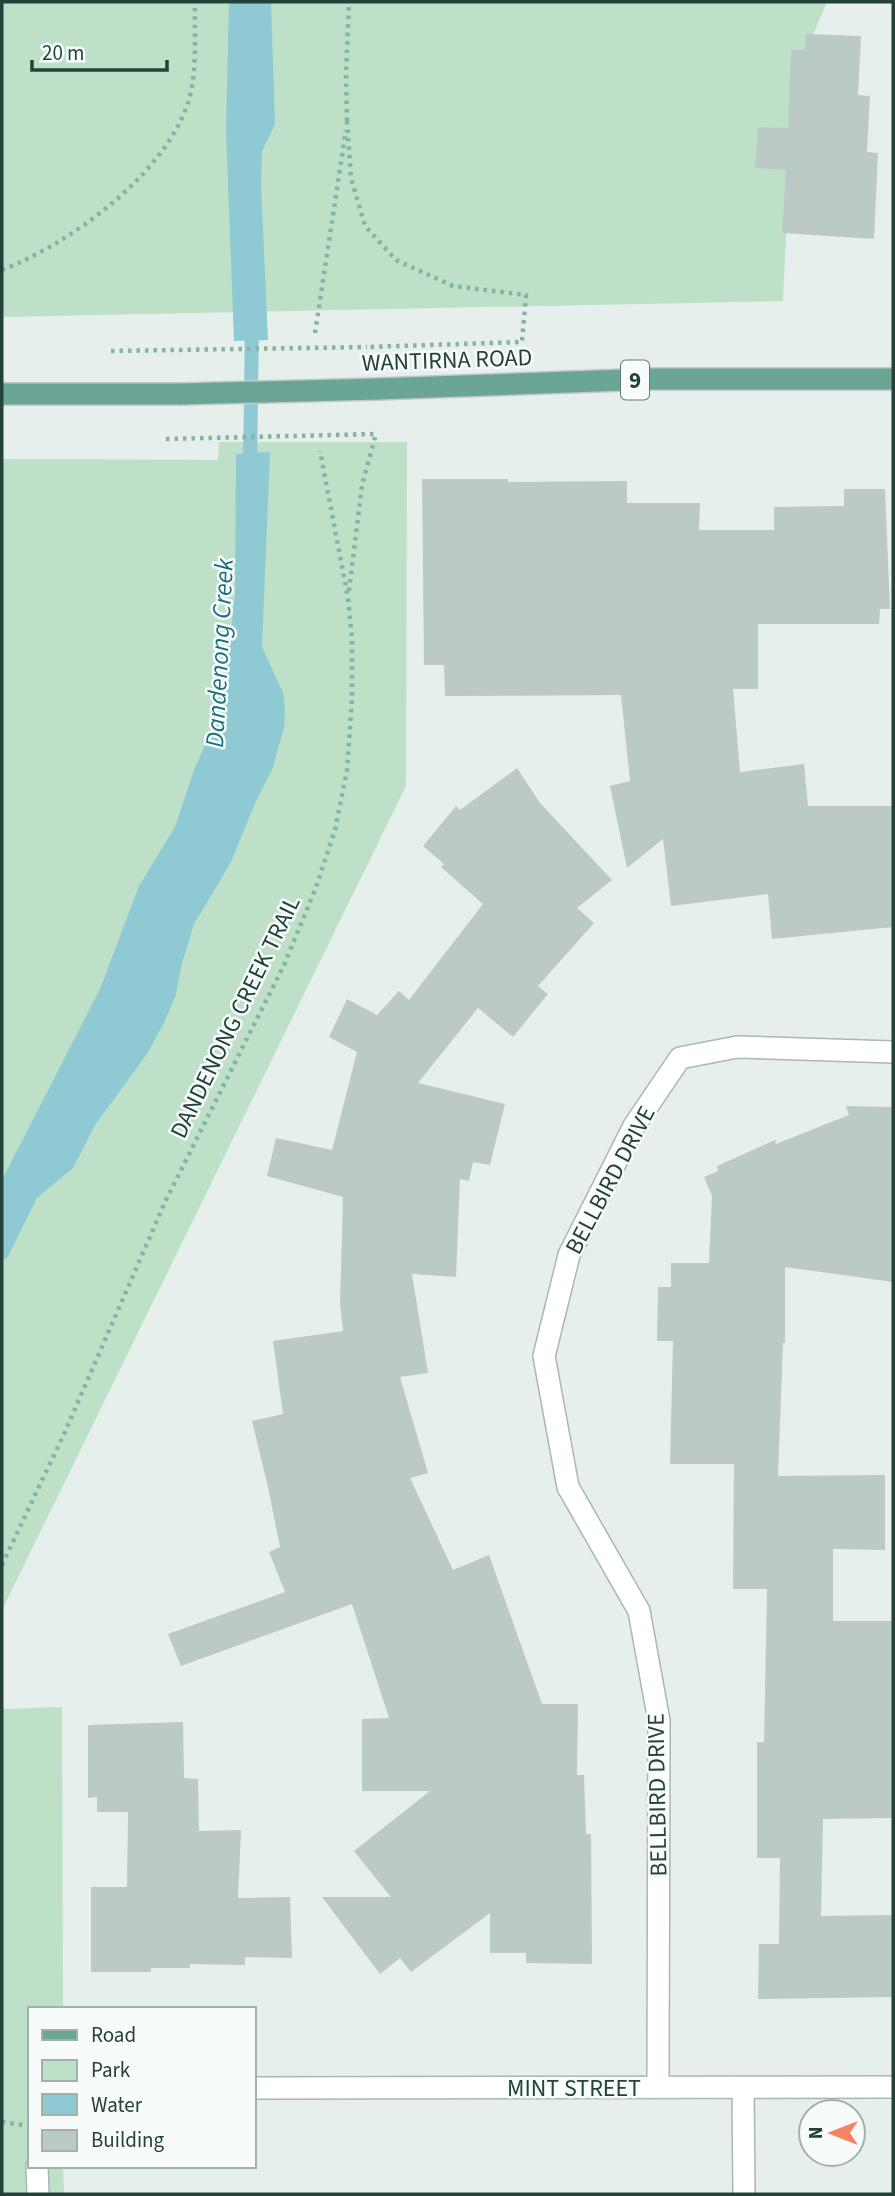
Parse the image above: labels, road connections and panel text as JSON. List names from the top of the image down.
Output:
{
  "streets": {
    "main road": ["WANTIRNA ROAD", "9"],
    "street": ["BELLBIRD DRIVE", "MINT STREET"],
    "path": ["DANDENONG CREEK TRAIL"]
  },
  "crossings": [
    ["BELLBIRD DRIVE", "MINT STREET"]
  ],
  "water": ["Dandenong Creek"],
  "legend": [
    "Road",
    "Park",
    "Water",
    "Building"
  ],
  "scale_bar": "20 m",
  "north": "left"
}
